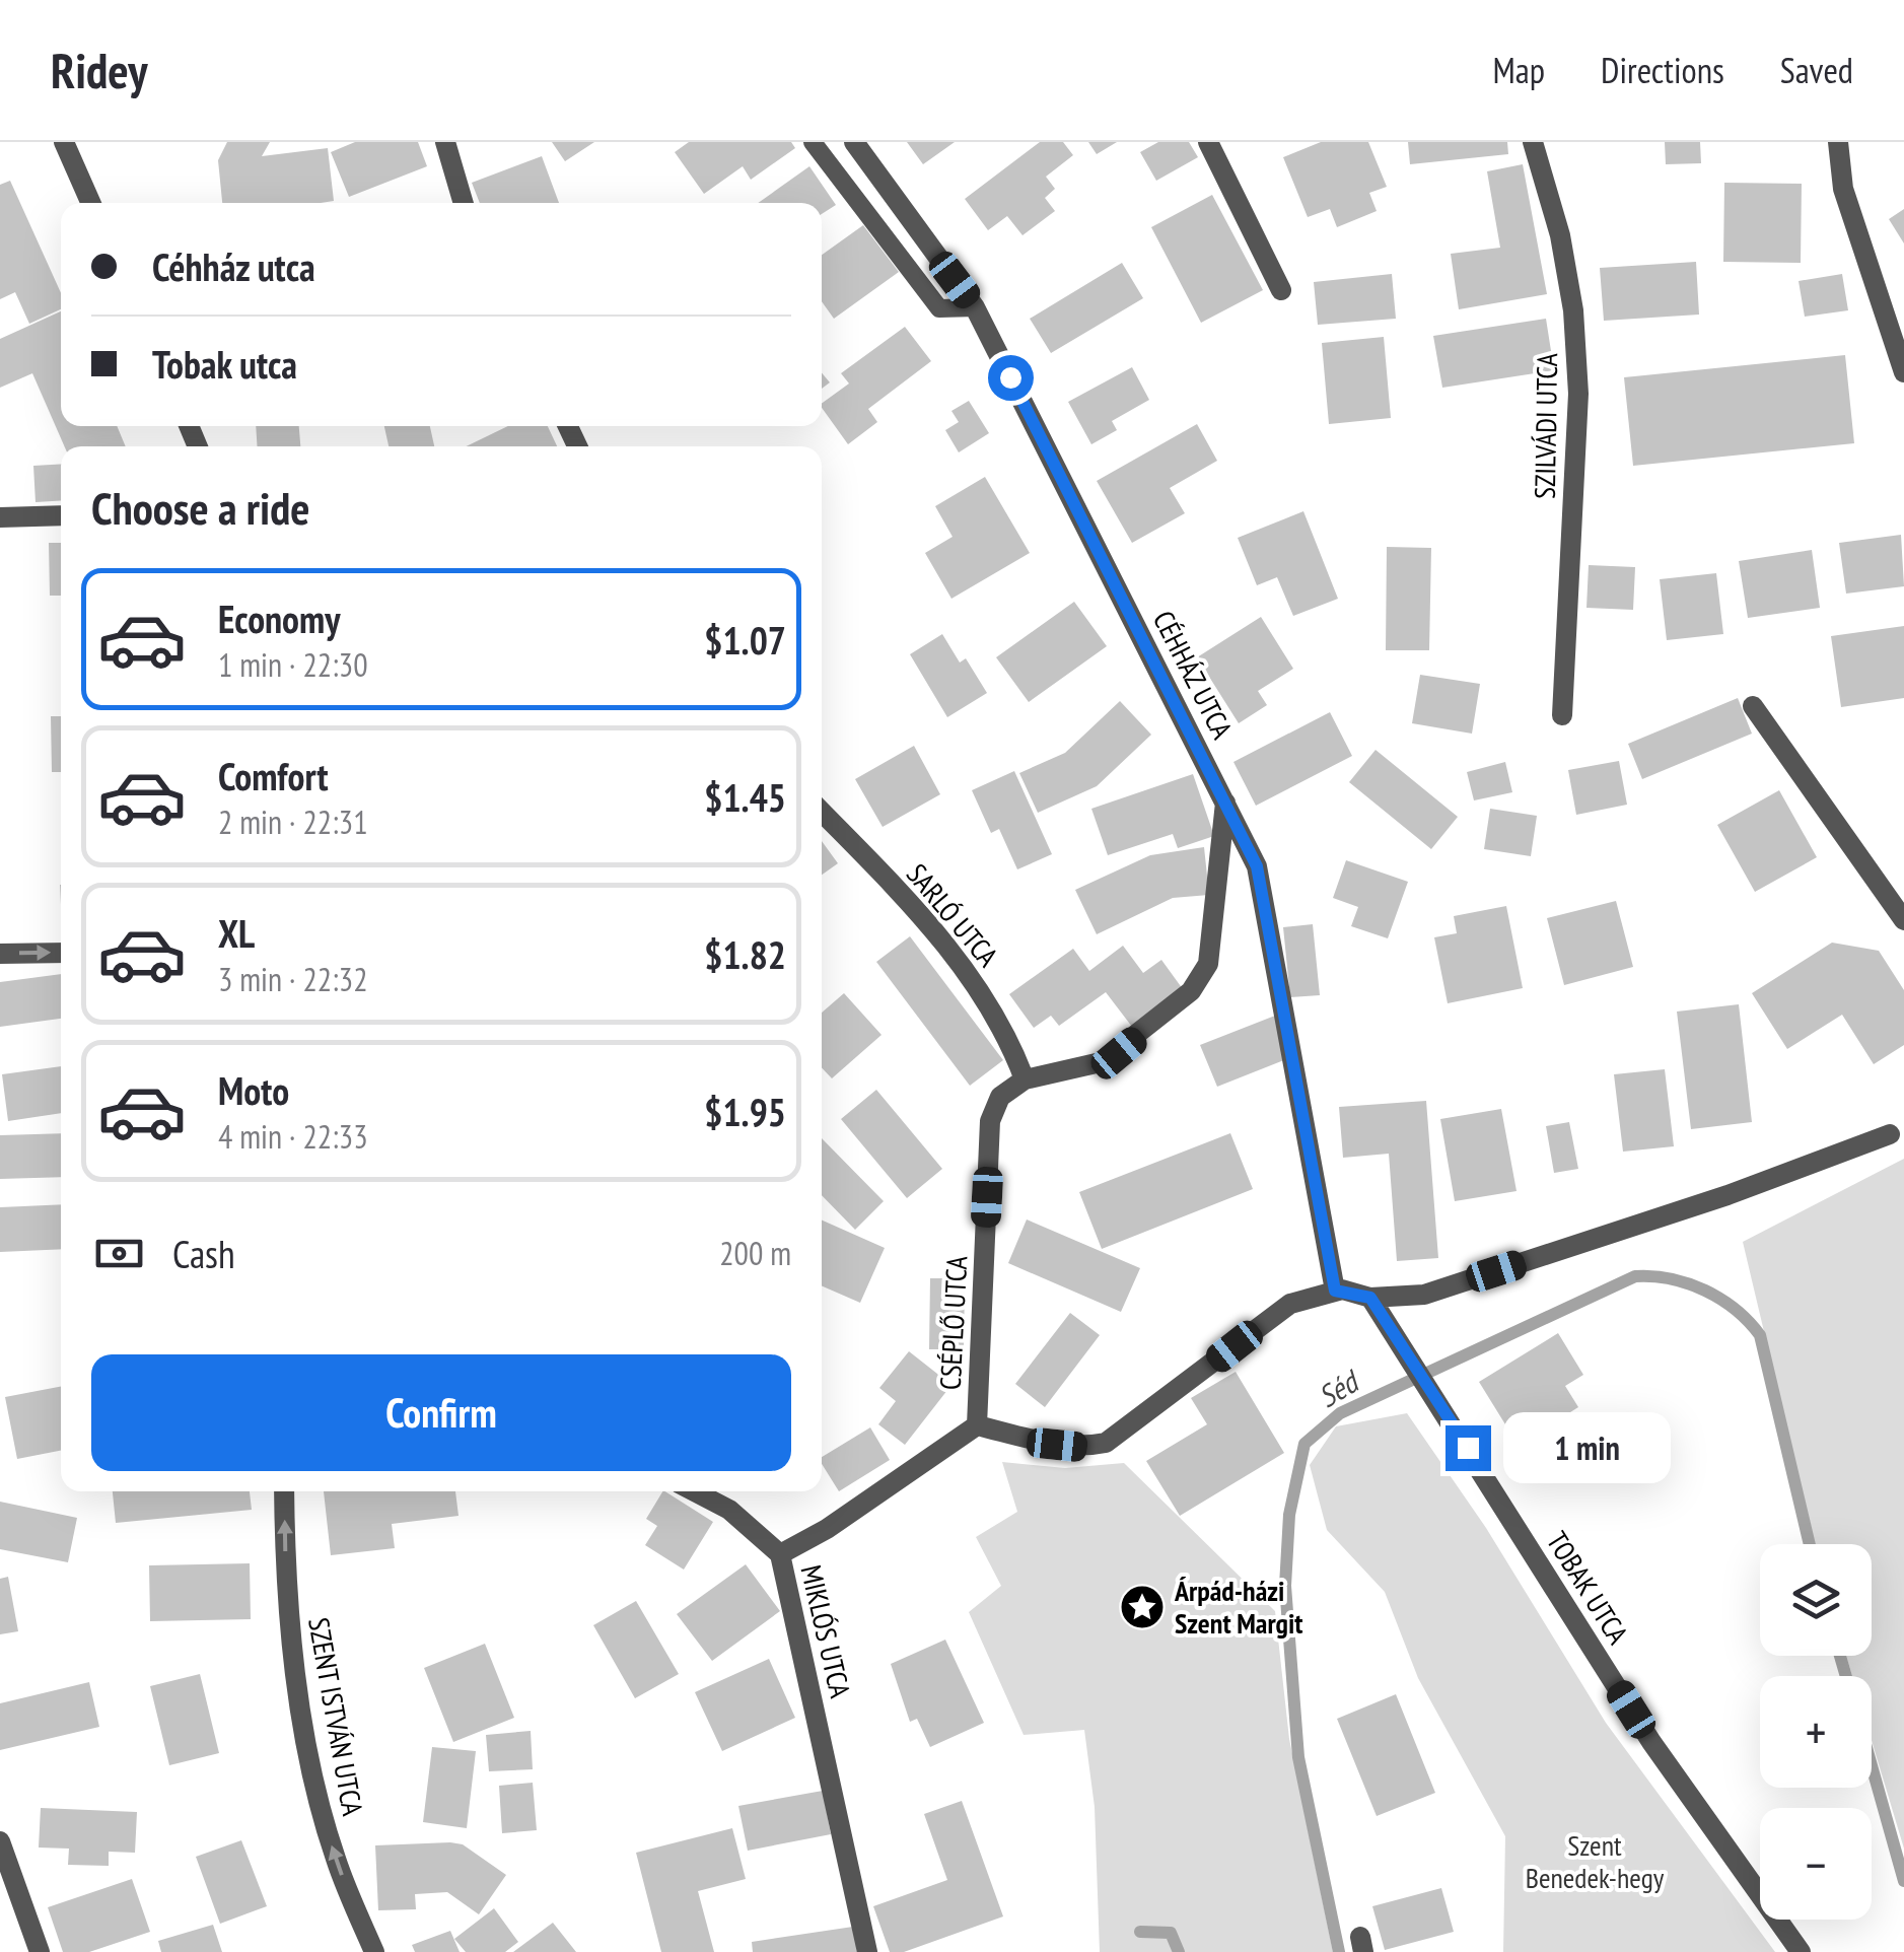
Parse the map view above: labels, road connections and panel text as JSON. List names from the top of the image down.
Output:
{
  "streets": {
    "street": [
      "SZILVÁDI UTCA",
      "CÉHHÁZ UTCA",
      "SARLÓ UTCA",
      "CSÉPLŐ UTCA",
      "TOBAK UTCA",
      "MIKLÓS UTCA",
      "SZENT ISTVÁN UTCA"
    ]
  },
  "crossings": [
    ["SARLÓ UTCA", "CSÉPLŐ UTCA"],
    ["CSÉPLŐ UTCA", "MIKLÓS UTCA"]
  ],
  "one_way": ["SZENT ISTVÁN UTCA"],
  "water": ["Séd"],
  "parks": ["Szent Benedek-hegy"],
  "places": {
    "place": ["Árpád-házi Szent Margit"]
  },
  "page": {
    "header": "Ridey",
    "nav": ["Map", "Directions", "Saved"],
    "banner": ["Céhház utca", "Tobak utca"],
    "heading": "Choose a ride",
    "list": [
      {
        "name": "Economy",
        "note": "1 min · 22:30",
        "value": "$1.07"
      },
      {
        "name": "Comfort",
        "note": "2 min · 22:31",
        "value": "$1.45"
      },
      {
        "name": "XL",
        "note": "3 min · 22:32",
        "value": "$1.82"
      },
      {
        "name": "Moto",
        "note": "4 min · 22:33",
        "value": "$1.95"
      }
    ],
    "pay": ["Cash", "200 m"],
    "buttons": "Confirm",
    "bubble": "1 min",
    "map_buttons": ["+", "−"]
  }
}
